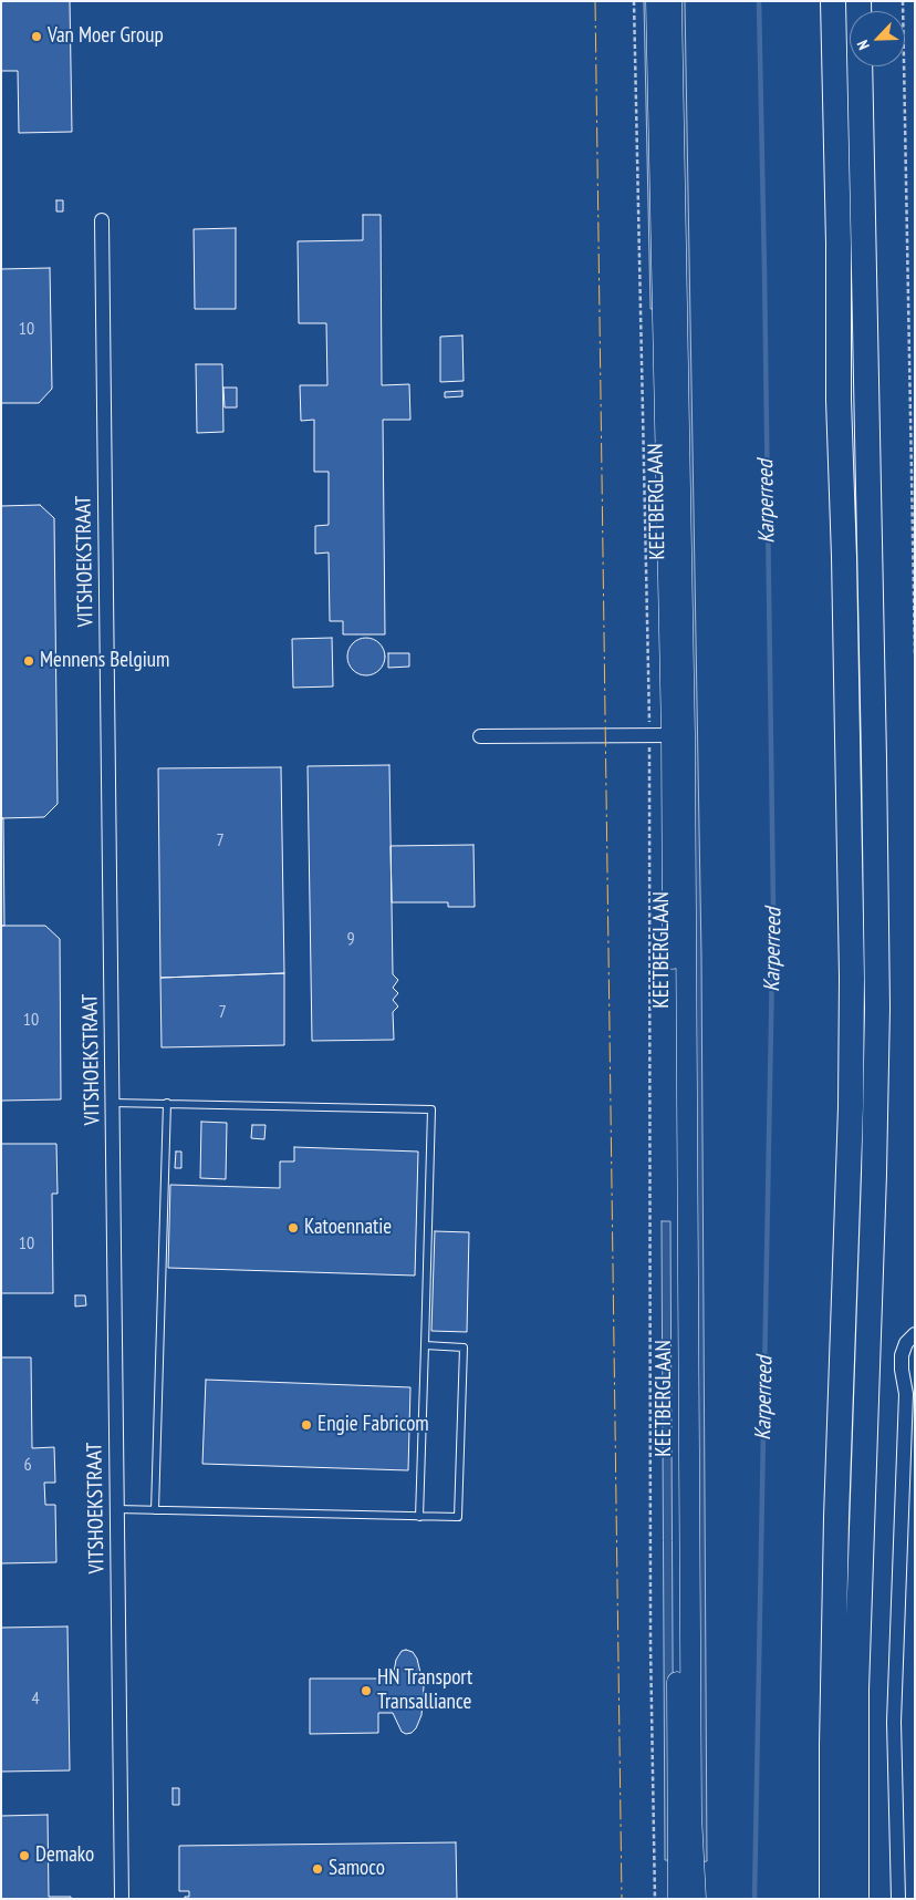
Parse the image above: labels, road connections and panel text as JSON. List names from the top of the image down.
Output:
{
  "streets": {
    "main road": ["KEETBERGLAAN"],
    "street": ["VITSHOEKSTRAAT"]
  },
  "water": ["Karperreed"],
  "places": [
    "Van Moer Group",
    "Mennens Belgium",
    "Katoennatie",
    "Engie Fabricom",
    "HN Transport Transalliance",
    "Demako",
    "Samoco"
  ],
  "house_numbers": [
    "10",
    "7",
    "9",
    "7",
    "10",
    "10",
    "6",
    "4"
  ],
  "north": "bottom left"
}
